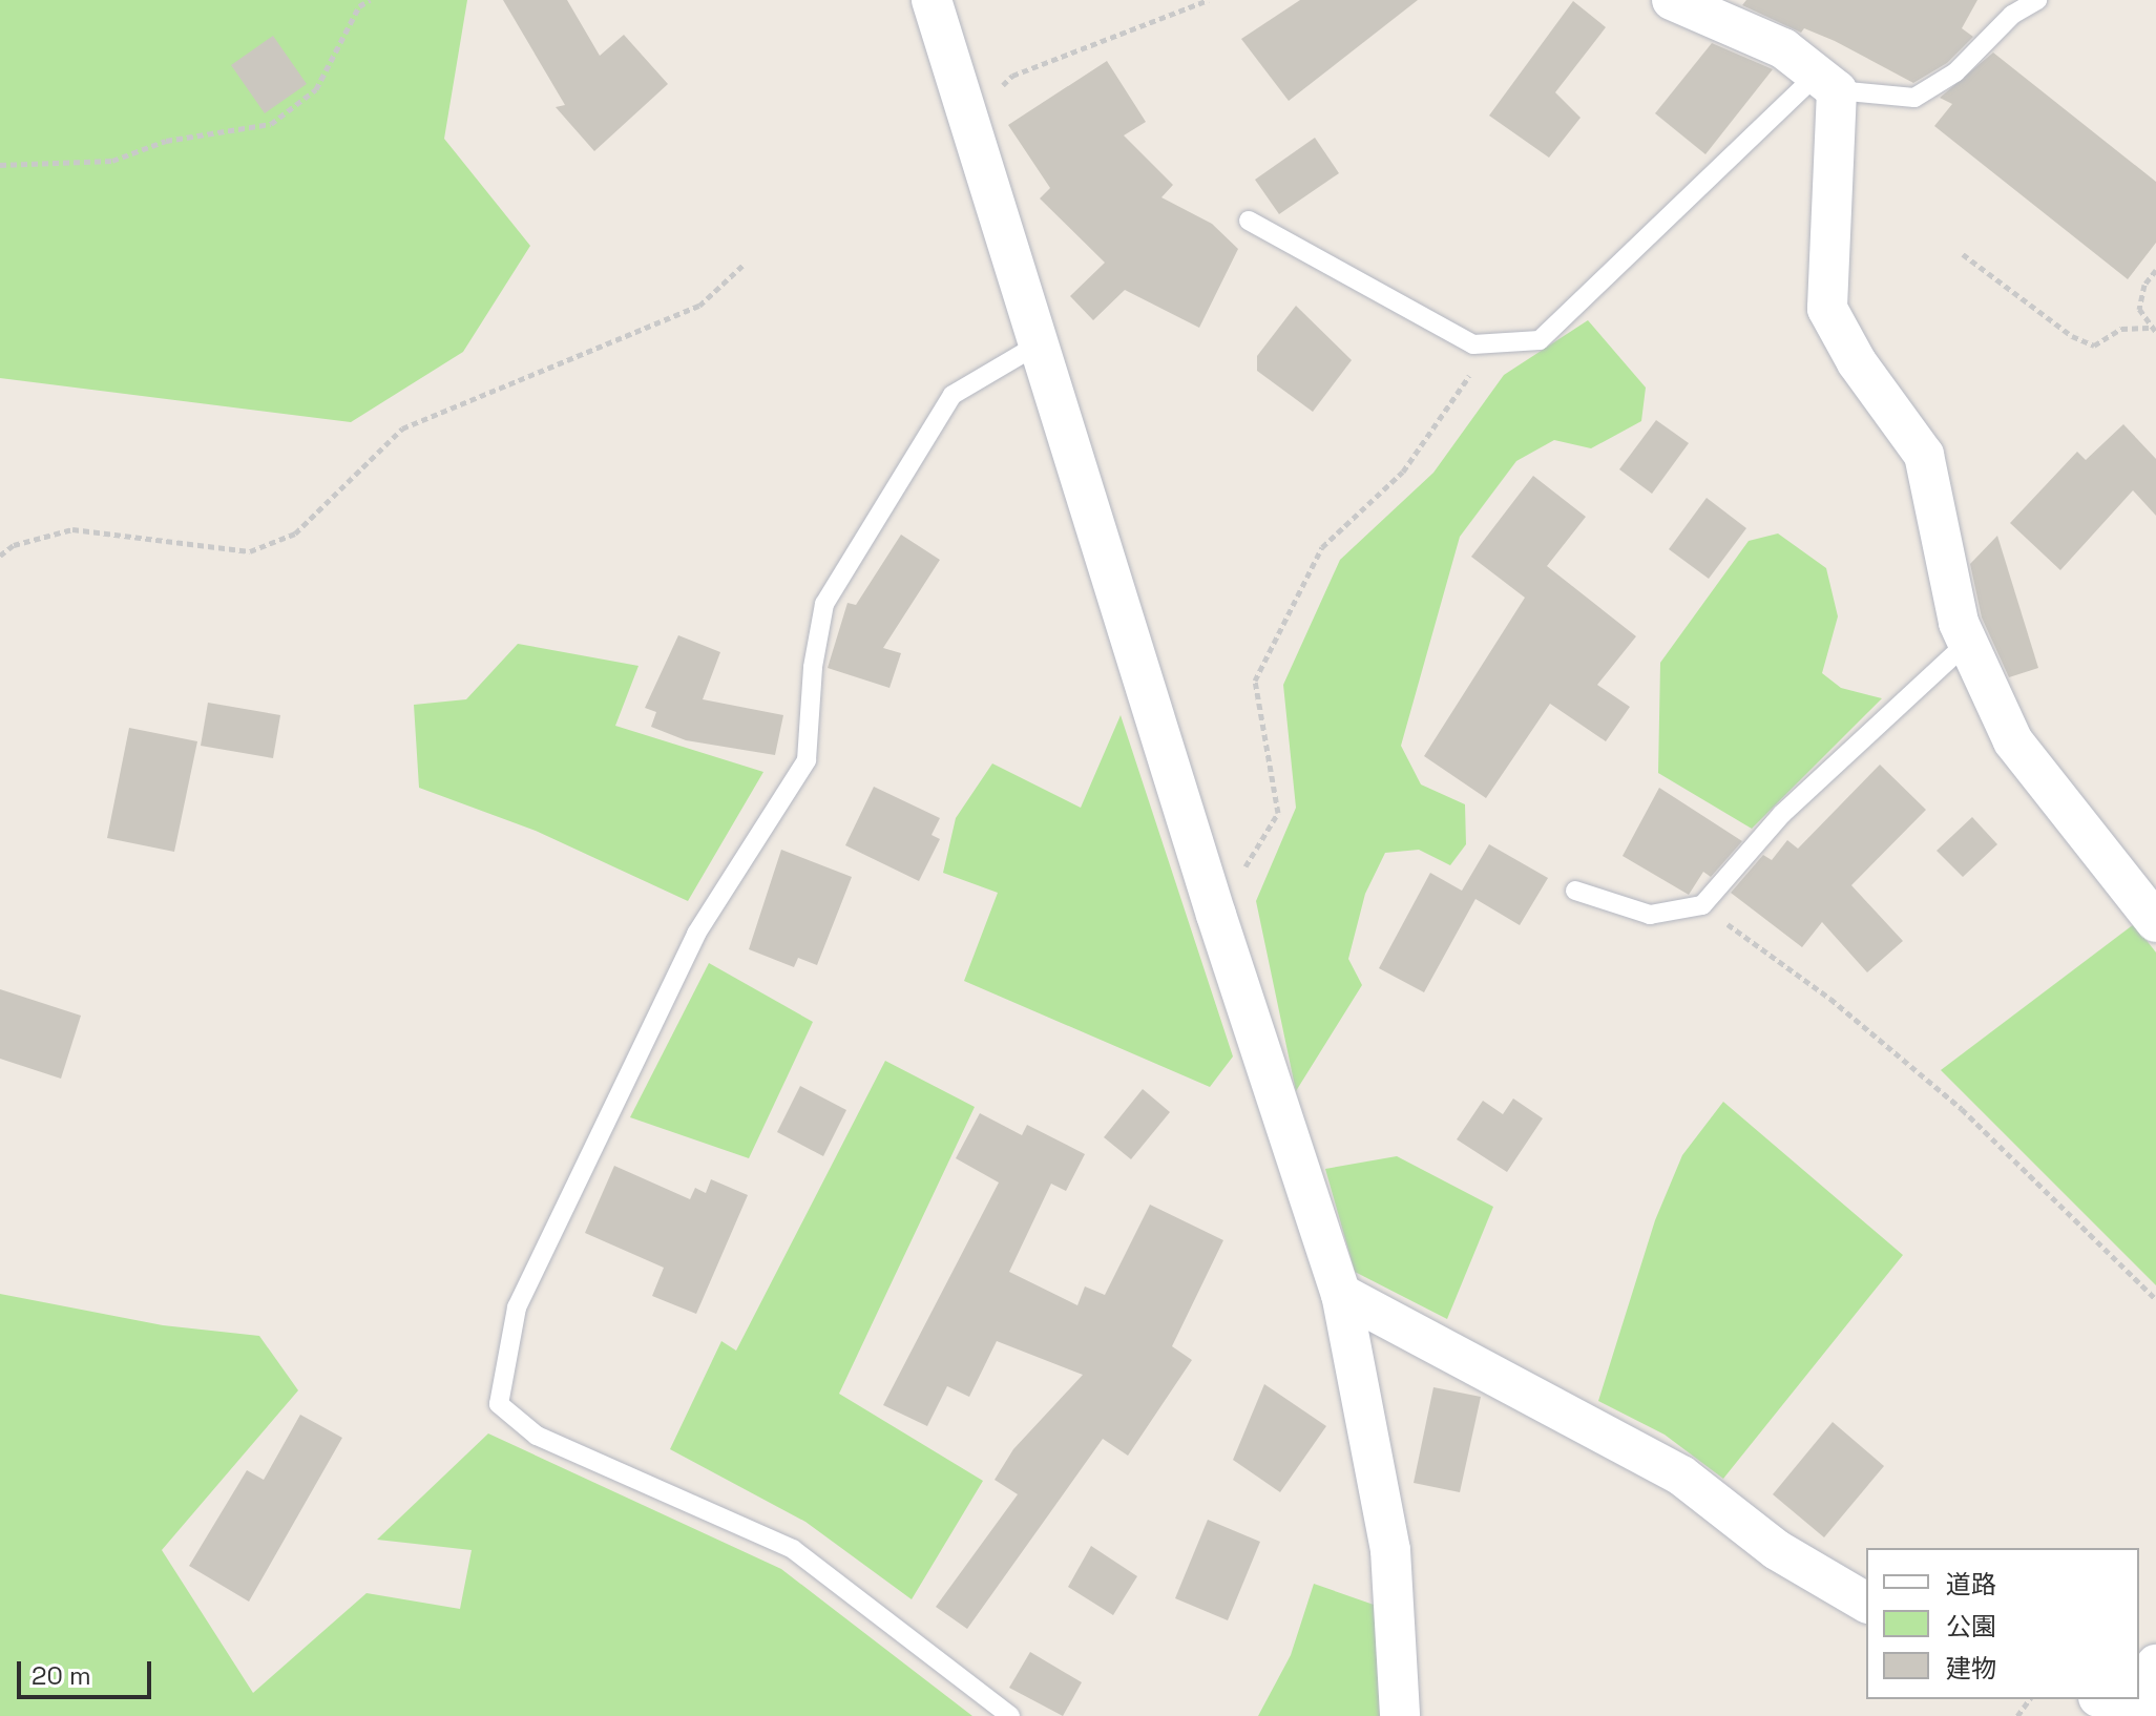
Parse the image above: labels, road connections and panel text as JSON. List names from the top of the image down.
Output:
{
  "legend": ["道路", "公園", "建物"],
  "scale_bar": "20 m"
}
